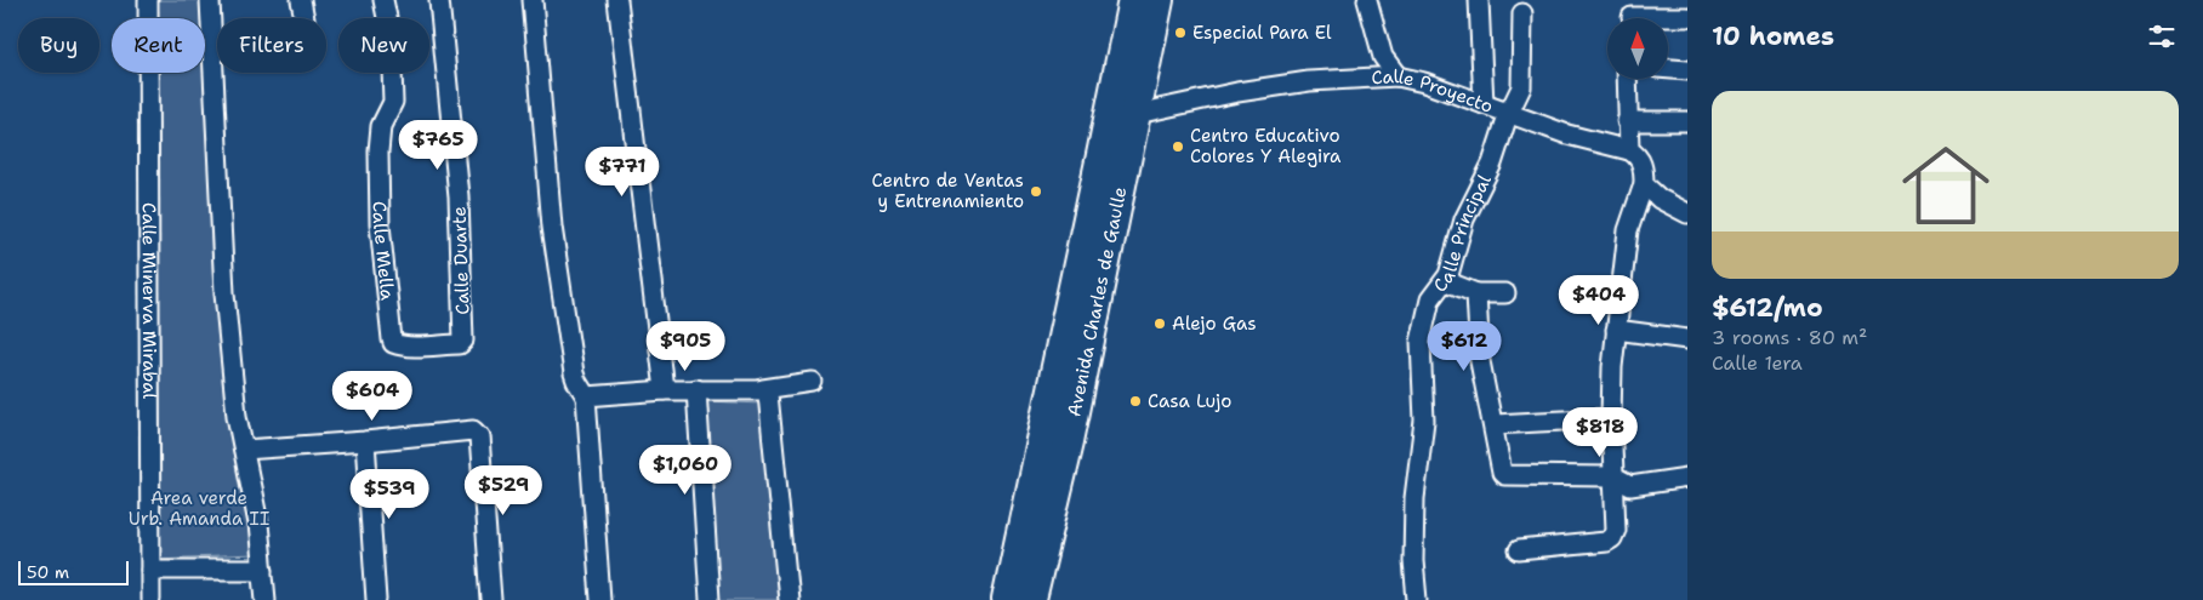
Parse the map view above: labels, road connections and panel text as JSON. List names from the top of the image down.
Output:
{
  "streets": {
    "main road": ["Avenida Charles de Gaulle"],
    "street": [
      "Calle Proyecto",
      "Calle Principal",
      "Calle Mella",
      "Calle Duarte",
      "Calle Minerva Mirabal"
    ]
  },
  "crossings": [
    ["Calle Proyecto", "Calle Principal"],
    ["Calle Proyecto", "Avenida Charles de Gaulle"],
    ["Calle Mella", "Calle Duarte"]
  ],
  "parks": ["Area verde Urb. Amanda II"],
  "places": [
    "Especial Para El",
    "Centro Educativo Colores Y Alegira",
    "Centro de Ventas y Entrenamiento",
    "Alejo Gas",
    "Casa Lujo"
  ],
  "scale_bar": "50 m",
  "north": "top",
  "page": {
    "heading": "10 homes",
    "chip": [
      "Buy",
      "Rent",
      "Filters",
      "New"
    ],
    "list": [
      {
        "name": "$612/mo",
        "note": "3 rooms · 80 m² · Calle 1era"
      }
    ],
    "price": [
      "$765",
      "$771",
      "$404",
      "$905",
      "$612",
      "$604",
      "$818",
      "$1,060",
      "$529",
      "$539"
    ],
    "scale": "50 m"
  }
}
